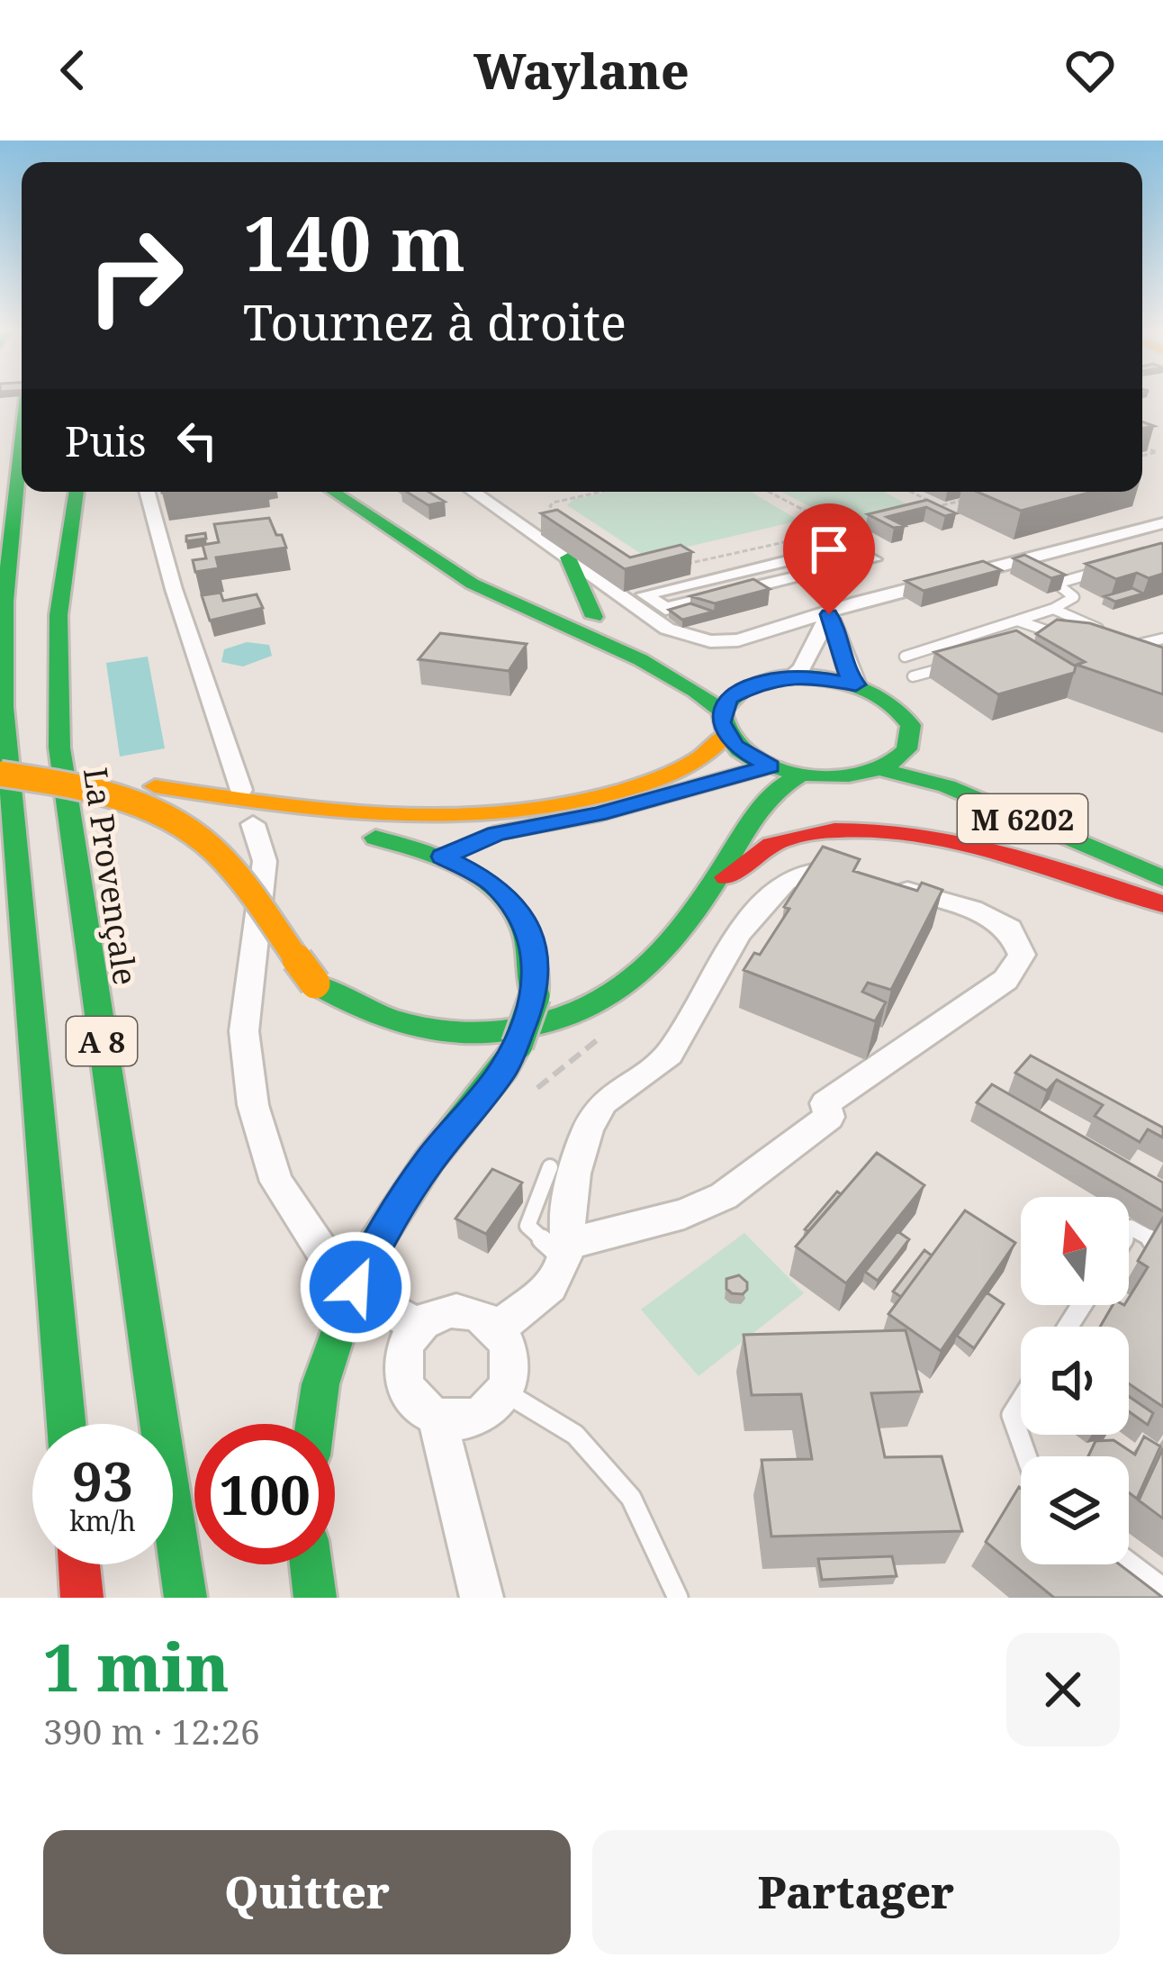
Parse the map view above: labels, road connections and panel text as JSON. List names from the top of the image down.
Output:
{
  "streets": {
    "main road": ["M 6202", "La Provençale", "A 8"]
  },
  "north": "top",
  "page": {
    "header": "Waylane",
    "turn": ["140 m", "Tournez à droite"],
    "then": "Puis",
    "speed": "93 km/h",
    "limit": "100",
    "heading": ["1 min", "390 m · 12:26"],
    "buttons": ["Quitter", "Partager"]
  }
}
